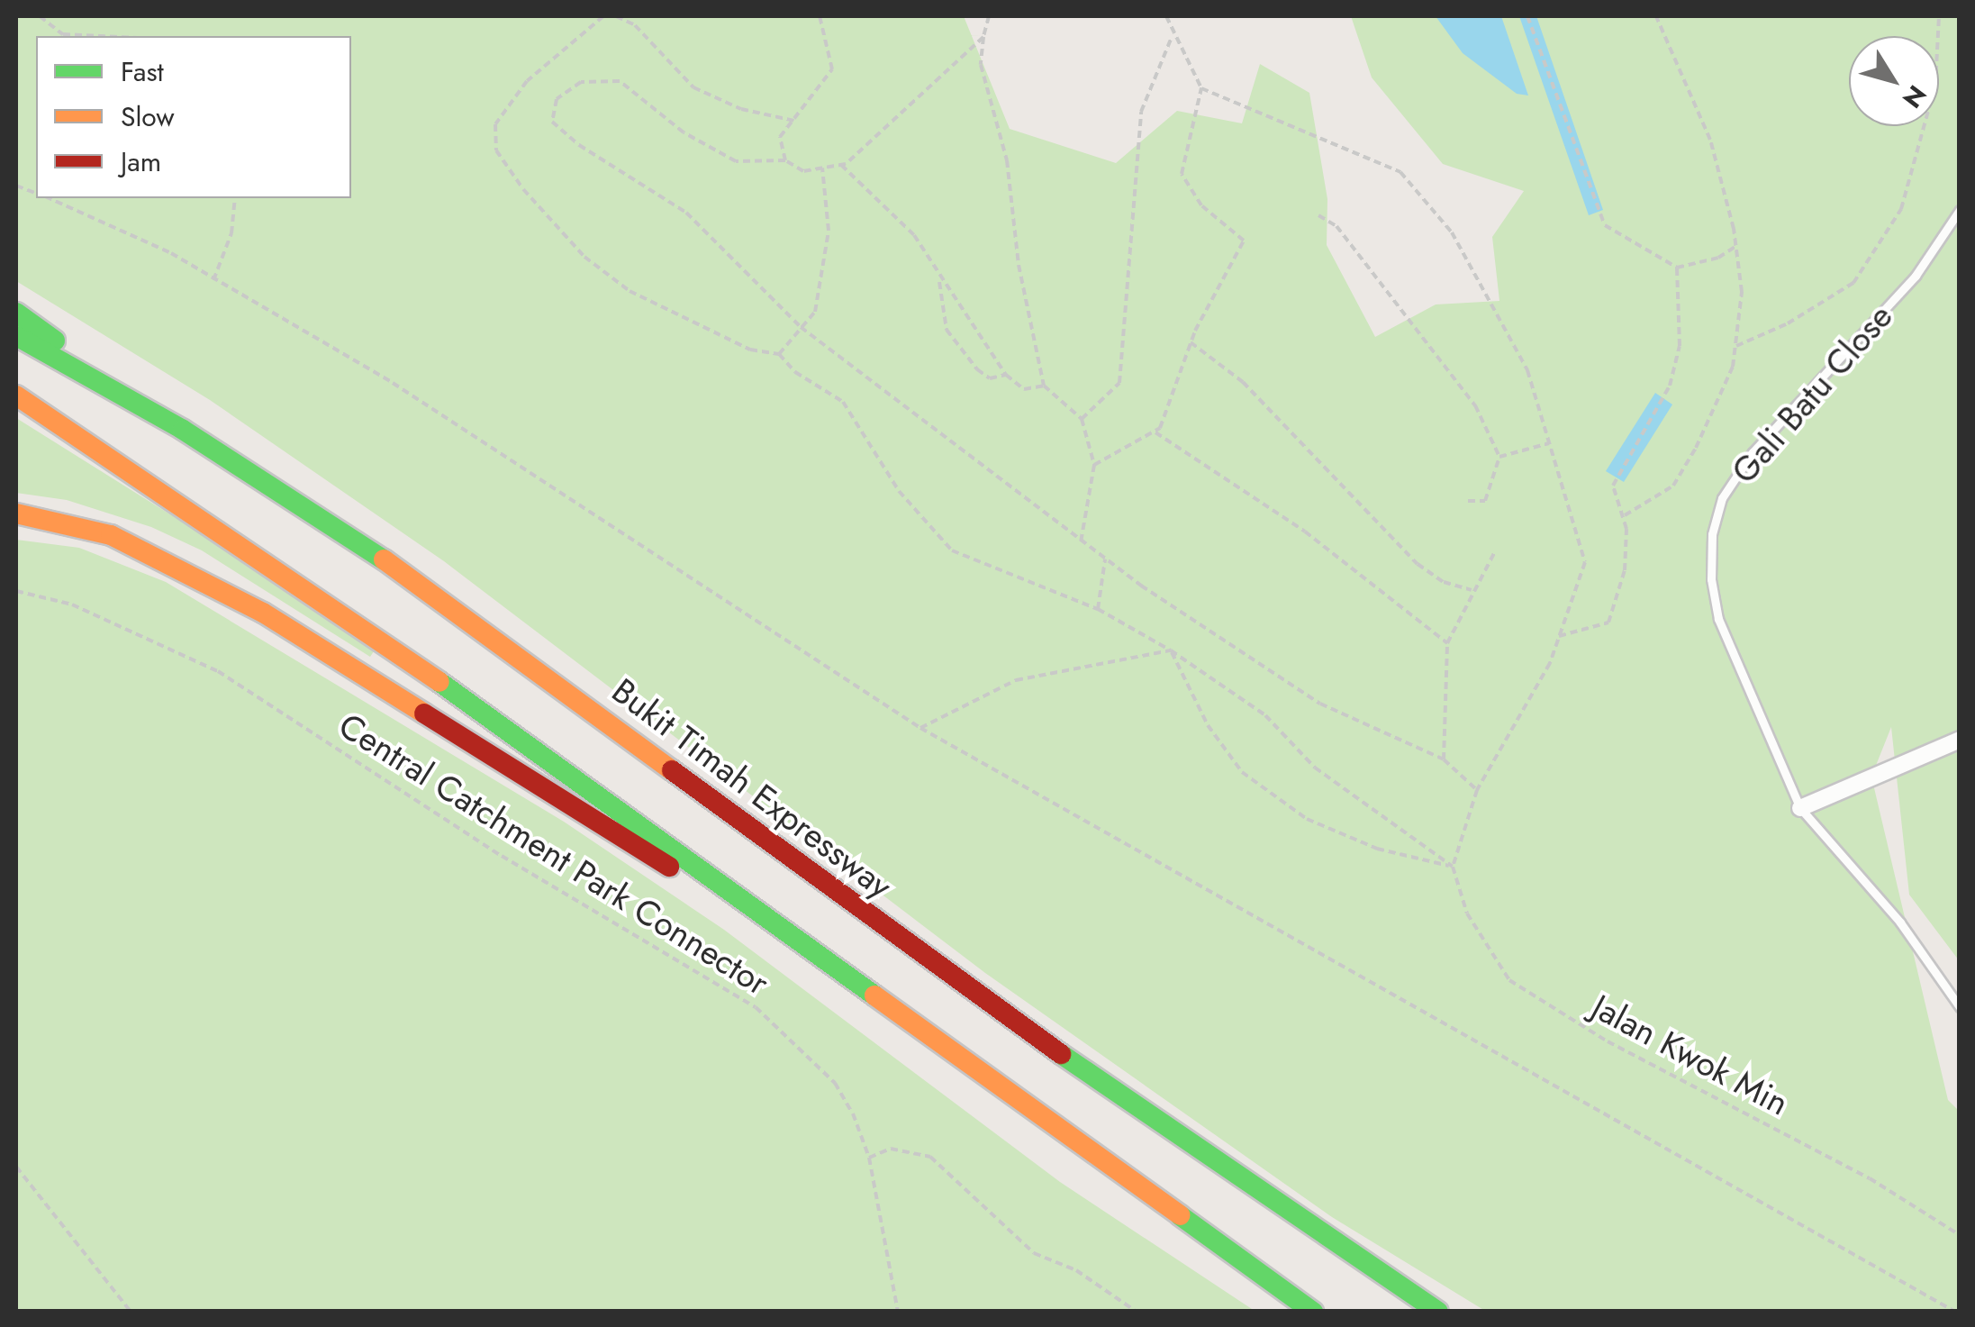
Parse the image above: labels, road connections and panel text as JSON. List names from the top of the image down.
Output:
{
  "streets": {
    "highway": ["Bukit Timah Expressway"],
    "lane": ["Gali Batu Close"],
    "path": ["Central Catchment Park Connector", "Jalan Kwok Min"]
  },
  "legend": ["Fast", "Slow", "Jam"],
  "north": "bottom right"
}
